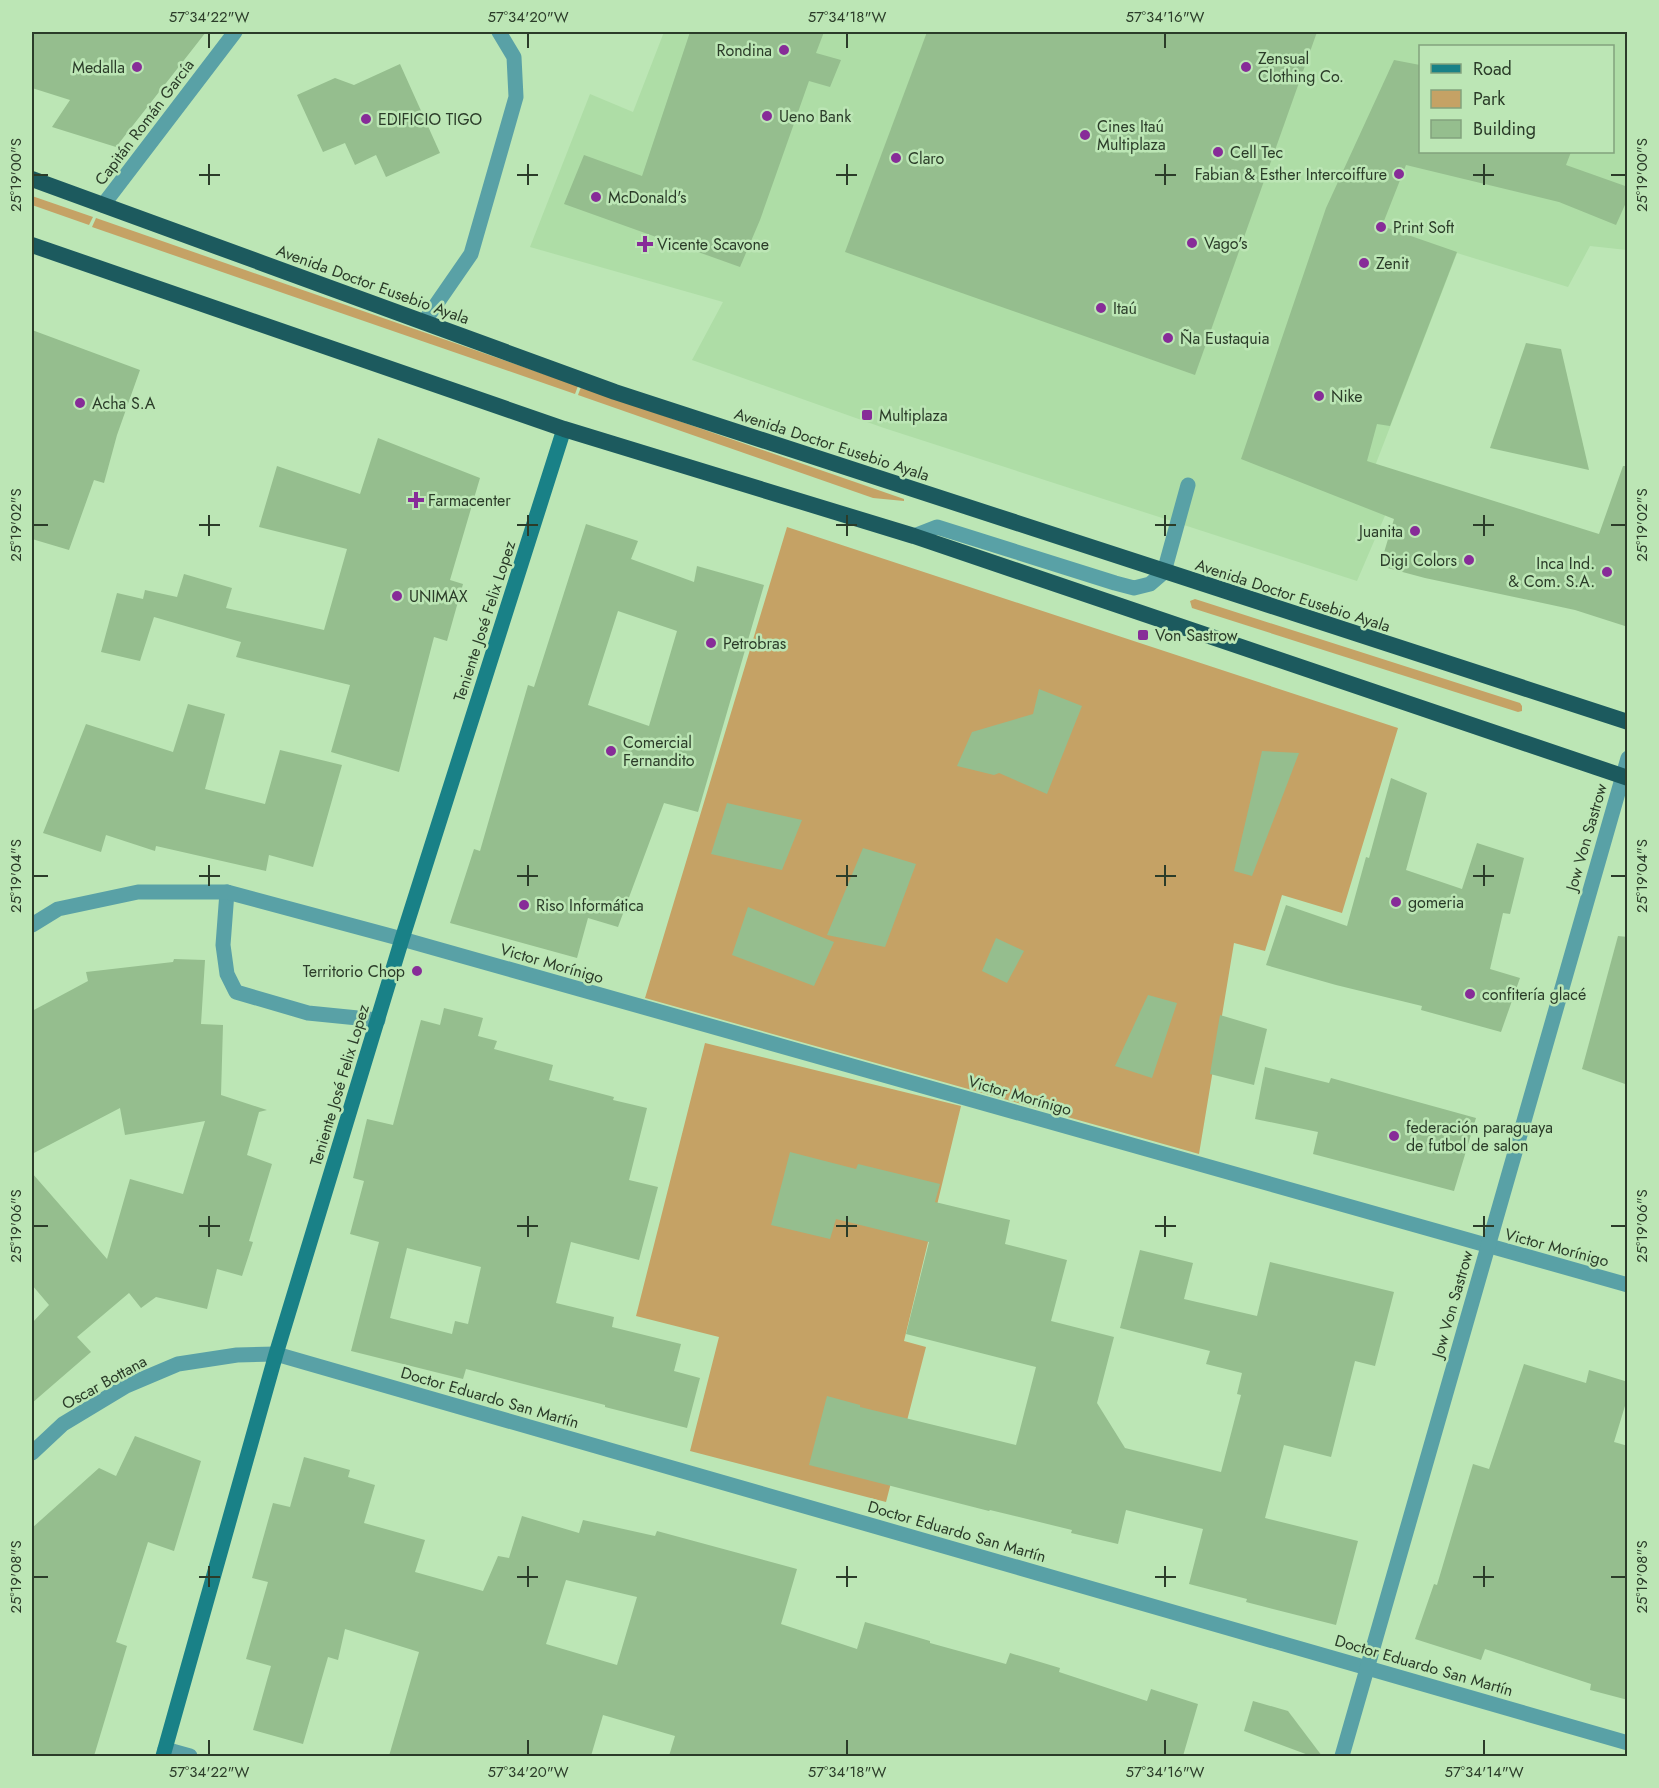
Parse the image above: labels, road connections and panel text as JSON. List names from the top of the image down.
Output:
{
  "streets": {
    "highway": ["Avenida Doctor Eusebio Ayala"],
    "main road": ["Teniente José Felix Lopez"],
    "street": [
      "Capitán Román García",
      "Jow Von Sastrow",
      "Victor Morínigo",
      "Oscar Bottana",
      "Doctor Eduardo San Martín"
    ]
  },
  "crossings": [
    ["Capitán Román García", "Avenida Doctor Eusebio Ayala"],
    ["Teniente José Felix Lopez", "Victor Morínigo"],
    ["Teniente José Felix Lopez", "Oscar Bottana"],
    ["Teniente José Felix Lopez", "Doctor Eduardo San Martín"],
    ["Jow Von Sastrow", "Victor Morínigo"],
    ["Jow Von Sastrow", "Doctor Eduardo San Martín"],
    ["Oscar Bottana", "Doctor Eduardo San Martín"]
  ],
  "places": {
    "other": [
      "Rondina",
      "Medalla",
      "Zensual Clothing Co.",
      "Ueno Bank",
      "EDIFICIO TIGO",
      "Cines Itaú Multiplaza",
      "Cell Tec",
      "Claro",
      "Fabian & Esther Intercoiffure",
      "McDonald's",
      "Print Soft",
      "Vago's",
      "Zenit",
      "Itaú",
      "Ña Eustaquia",
      "Nike",
      "Acha S.A",
      "Juanita",
      "Digi Colors",
      "Inca Ind. & Com. S.A.",
      "UNIMAX",
      "Petrobras",
      "Comercial Fernandito",
      "gomeria",
      "Riso Informática",
      "Territorio Chop",
      "confitería glacé",
      "federación paraguaya de futbol de salon"
    ],
    "health": ["Vicente Scavone", "Farmacenter"],
    "transit": ["Multiplaza", "Von Sastrow"]
  },
  "legend": ["Road", "Park", "Building"],
  "coordinates": [
    "57°34'22\"W",
    "57°34'20\"W",
    "57°34'18\"W",
    "57°34'16\"W",
    "25°19'00\"S",
    "25°19'02\"S",
    "25°19'04\"S",
    "25°19'06\"S",
    "25°19'08\"S",
    "57°34'14\"W"
  ]
}
